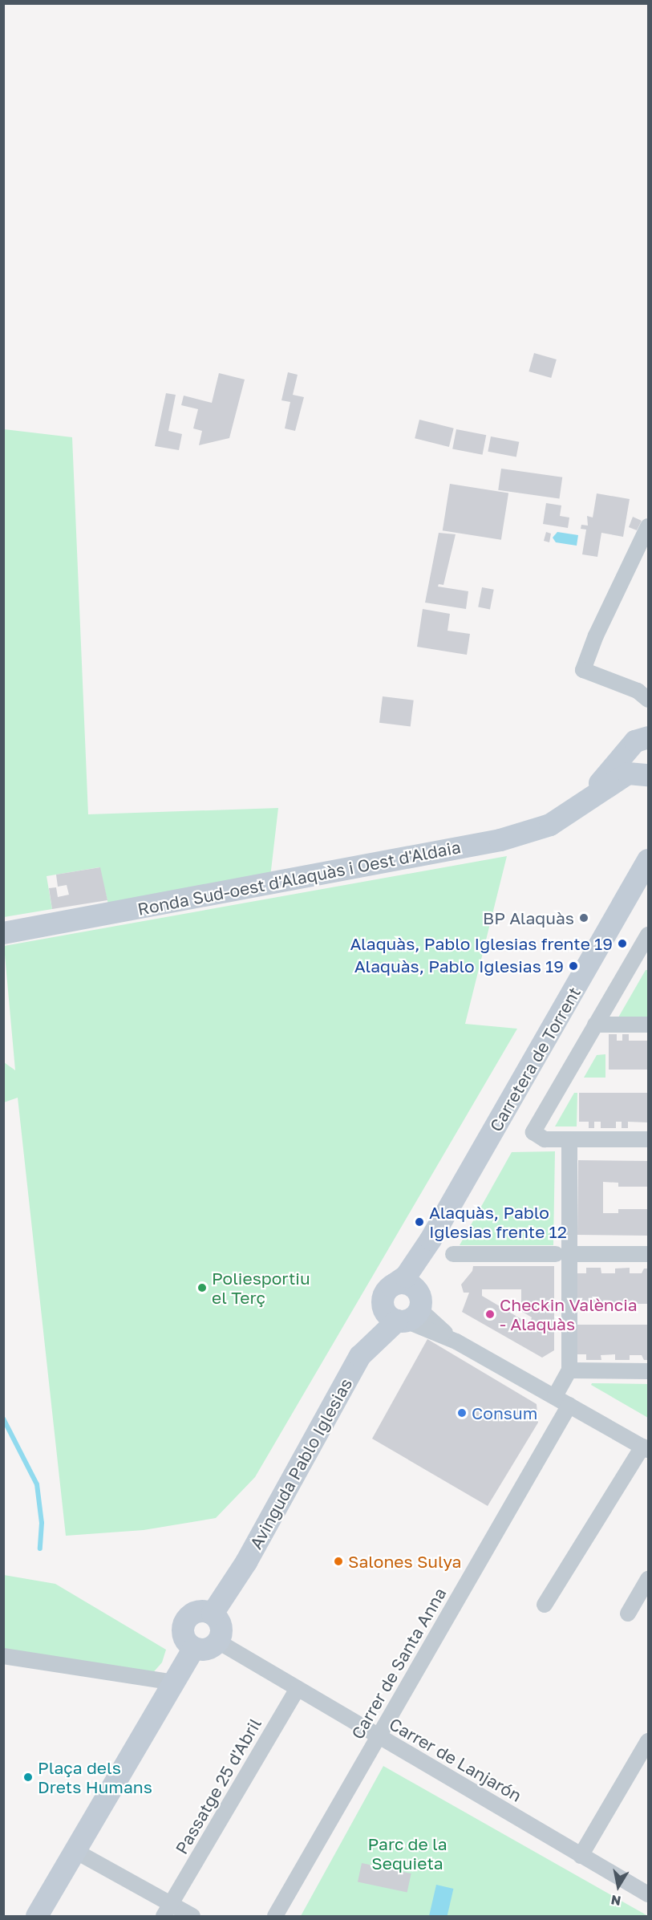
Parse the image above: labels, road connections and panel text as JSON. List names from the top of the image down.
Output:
{
  "streets": {
    "street": [
      "Ronda Sud-oest d'Alaquàs i Oest d'Aldaia",
      "Carretera de Torrent",
      "Avinguda Pablo Iglesias",
      "Carrer de Santa Anna",
      "Carrer de Lanjarón",
      "Passatge 25 d'Abril"
    ]
  },
  "crossings": [
    ["Avinguda Pablo Iglesias", "Carrer de Lanjarón"],
    ["Carrer de Santa Anna", "Carrer de Lanjarón"],
    ["Carrer de Lanjarón", "Passatge 25 d'Abril"]
  ],
  "parks": ["Parc de la Sequieta"],
  "places": [
    "BP Alaquàs",
    "Alaquàs, Pablo Iglesias frente 19",
    "Alaquàs, Pablo Iglesias 19",
    "Alaquàs, Pablo Iglesias frente 12",
    "Poliesportiu el Terç",
    "Checkin València - Alaquàs",
    "Consum",
    "Salones Sulya",
    "Plaça dels Drets Humans"
  ],
  "north": "bottom"
}
